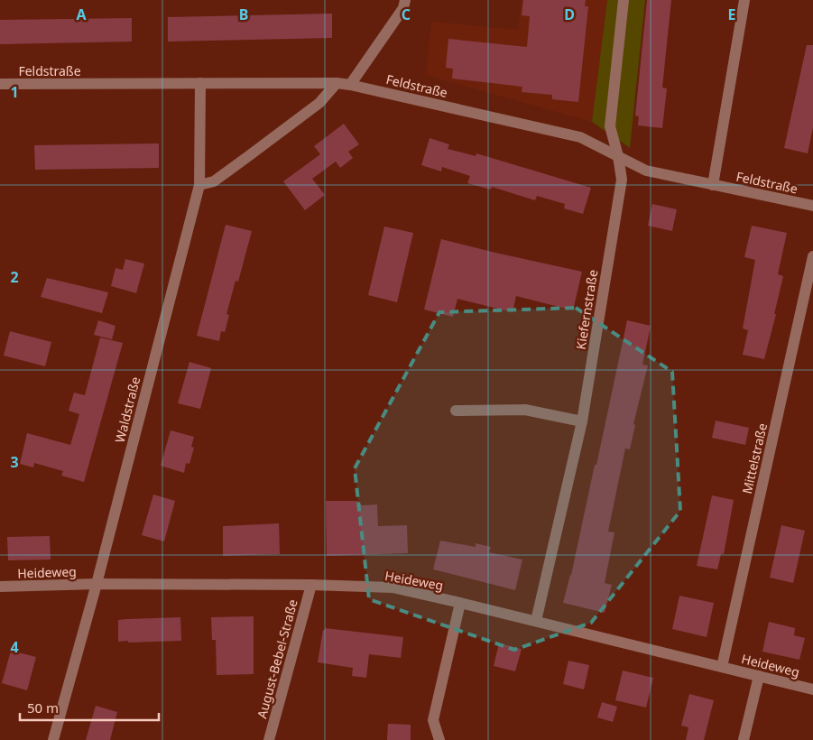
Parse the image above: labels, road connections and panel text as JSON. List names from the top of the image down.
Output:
{
  "streets": {
    "street": [
      "Feldstraße",
      "Kiefernstraße",
      "Waldstraße",
      "Mittelstraße",
      "Heideweg",
      "August-Bebel-Straße"
    ]
  },
  "crossings": [
    ["Feldstraße", "Kiefernstraße"],
    ["Feldstraße", "Waldstraße"],
    ["Kiefernstraße", "Heideweg"],
    ["Waldstraße", "Heideweg"],
    ["Mittelstraße", "Heideweg"],
    ["Heideweg", "August-Bebel-Straße"]
  ],
  "scale_bar": "50 m",
  "grid": {
    "columns": [
      "A",
      "B",
      "C",
      "D",
      "E"
    ],
    "rows": [
      "1",
      "2",
      "3",
      "4"
    ]
  }
}
